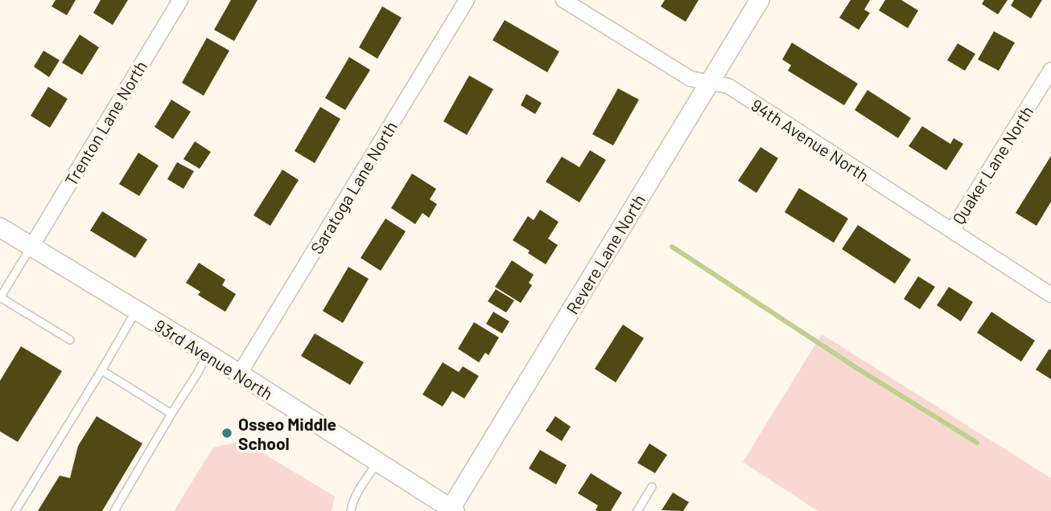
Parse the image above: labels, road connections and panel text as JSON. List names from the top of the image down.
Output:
{
  "streets": {
    "street": [
      "Trenton Lane North",
      "94th Avenue North",
      "Quaker Lane North",
      "Saratoga Lane North",
      "Revere Lane North",
      "93rd Avenue North"
    ]
  },
  "crossings": [
    ["Trenton Lane North", "93rd Avenue North"],
    ["94th Avenue North", "Quaker Lane North"],
    ["94th Avenue North", "Revere Lane North"],
    ["Saratoga Lane North", "93rd Avenue North"],
    ["Revere Lane North", "93rd Avenue North"]
  ],
  "places": ["Osseo Middle School"]
}
